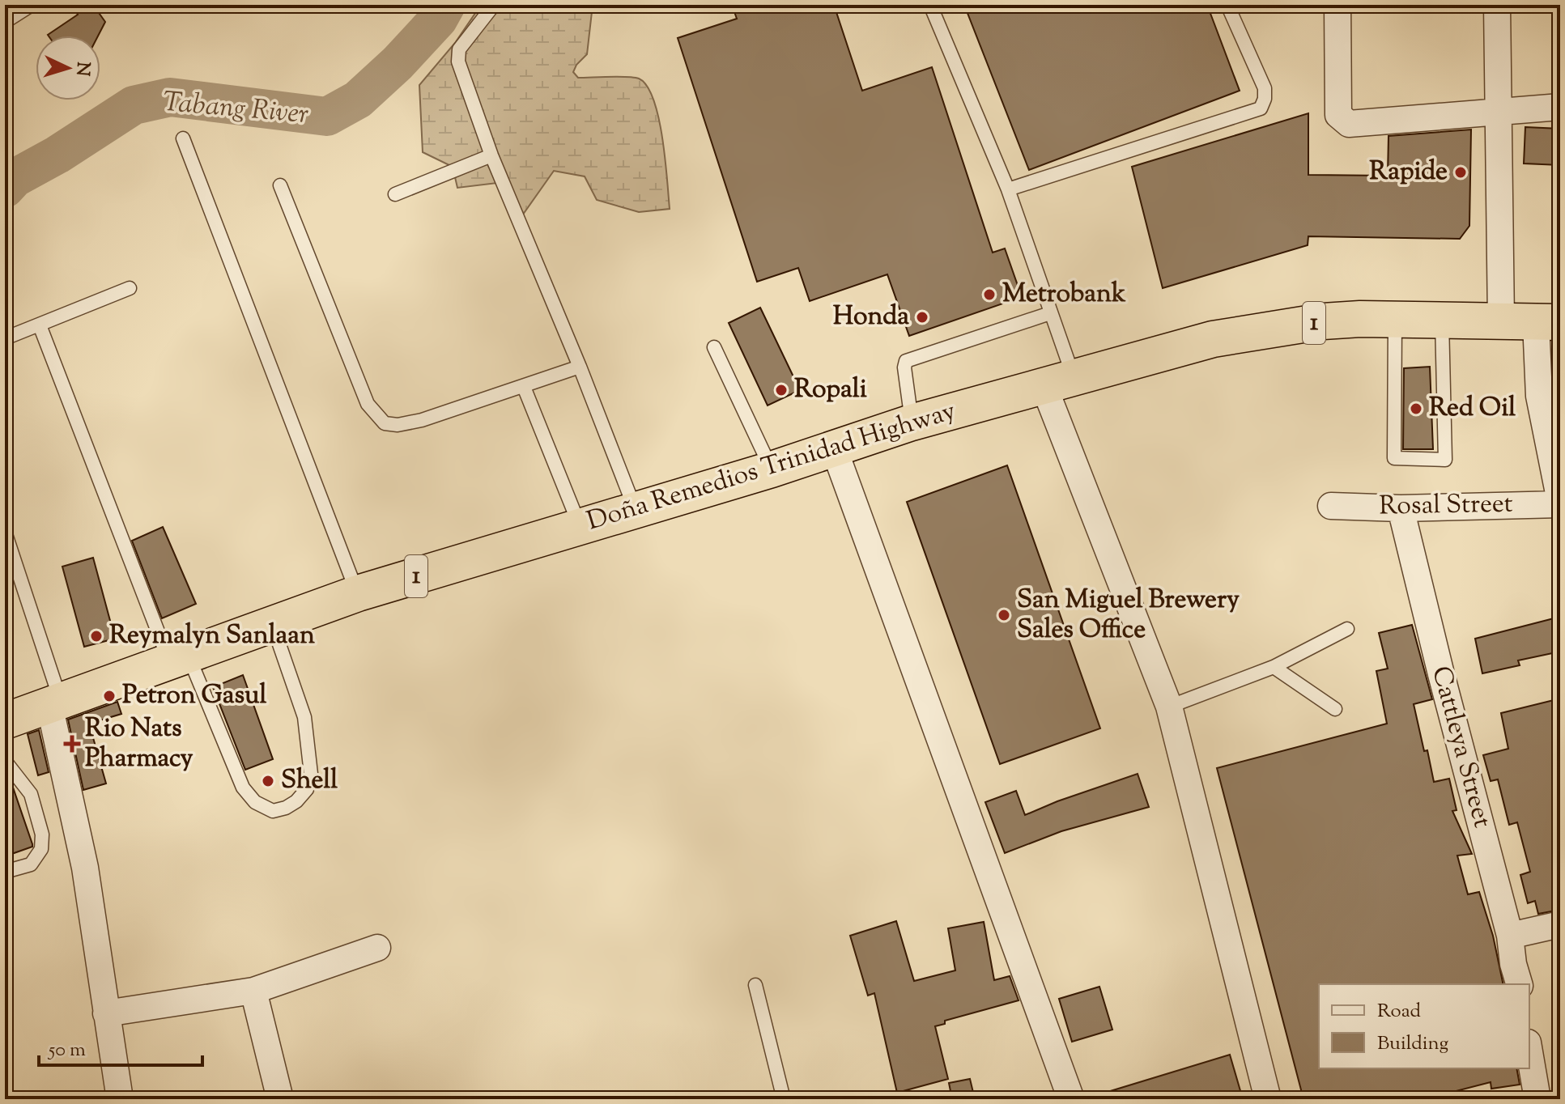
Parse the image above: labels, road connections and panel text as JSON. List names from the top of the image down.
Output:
{
  "streets": {
    "highway": ["1", "Doña Remedios Trinidad Highway"],
    "street": ["Rosal Street", "Cattleya Street"]
  },
  "crossings": [
    ["Rosal Street", "Cattleya Street"]
  ],
  "water": ["Tabang River"],
  "places": {
    "other": [
      "Rapide",
      "Metrobank",
      "Honda",
      "Ropali",
      "Red Oil",
      "San Miguel Brewery Sales Office",
      "Reymalyn Sanlaan",
      "Petron Gasul",
      "Shell"
    ],
    "health": ["Rio Nats Pharmacy"]
  },
  "legend": ["Road", "Building"],
  "scale_bar": "50 m",
  "north": "right"
}
